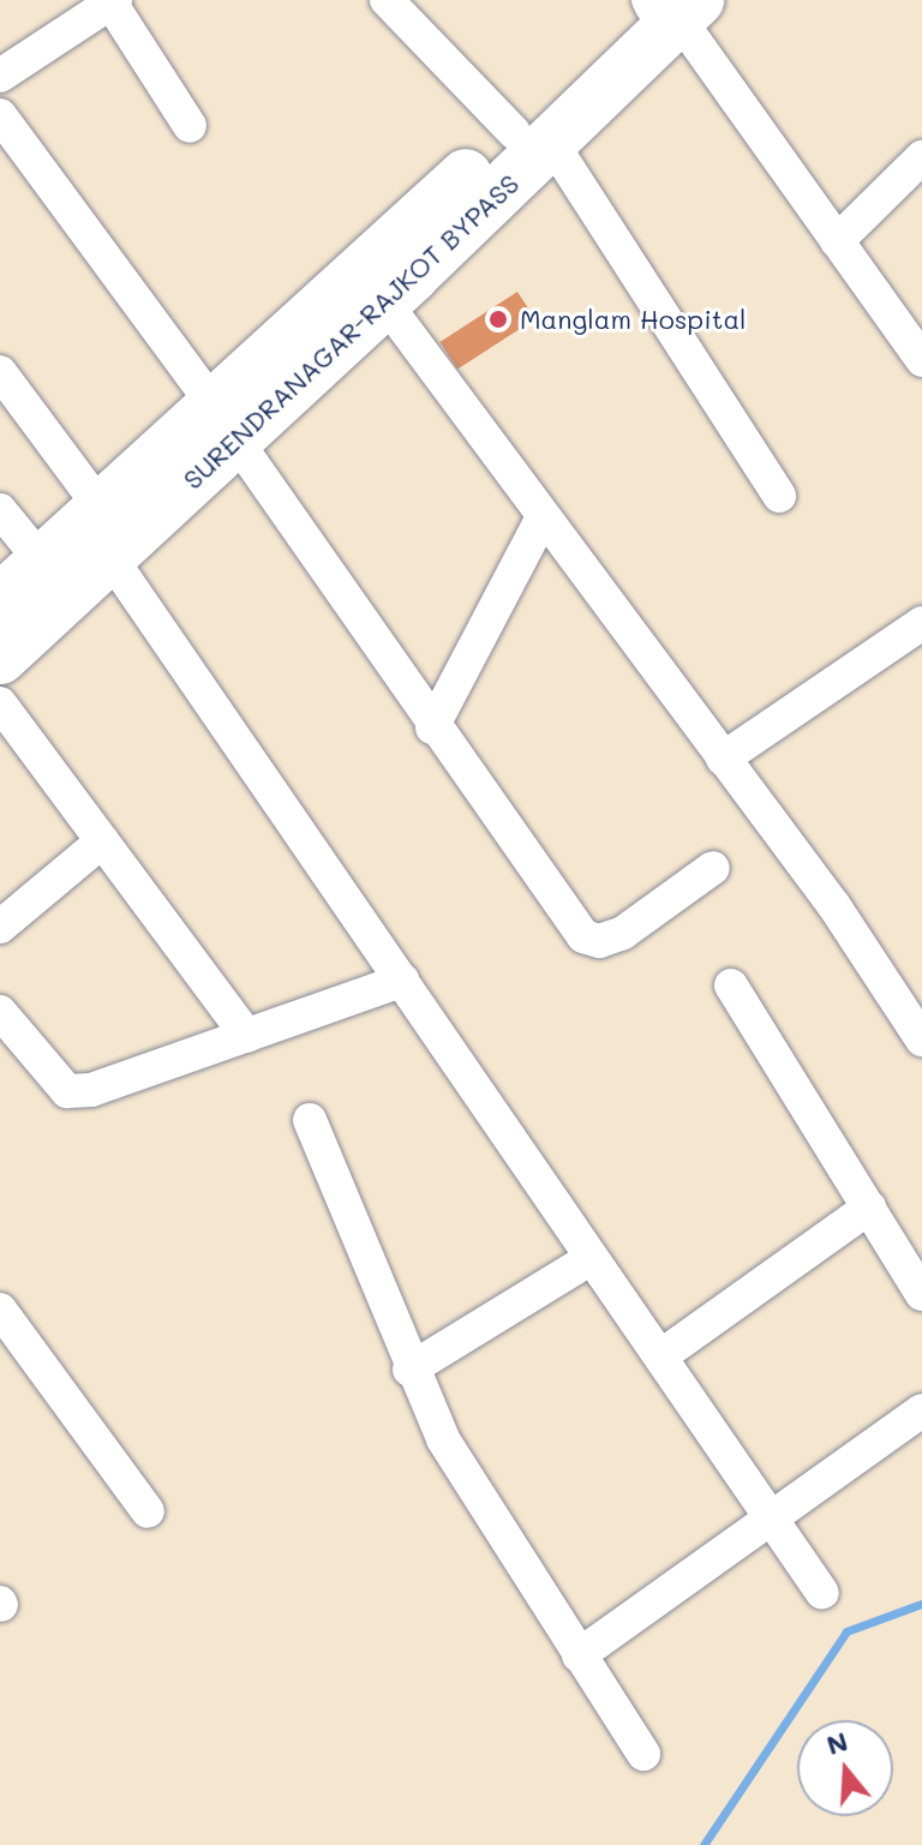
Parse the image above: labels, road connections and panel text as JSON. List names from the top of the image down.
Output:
{
  "streets": {
    "main road": ["SURENDRANAGAR-RAJKOT BYPASS"]
  },
  "places": ["Manglam Hospital"],
  "north": "top"
}
